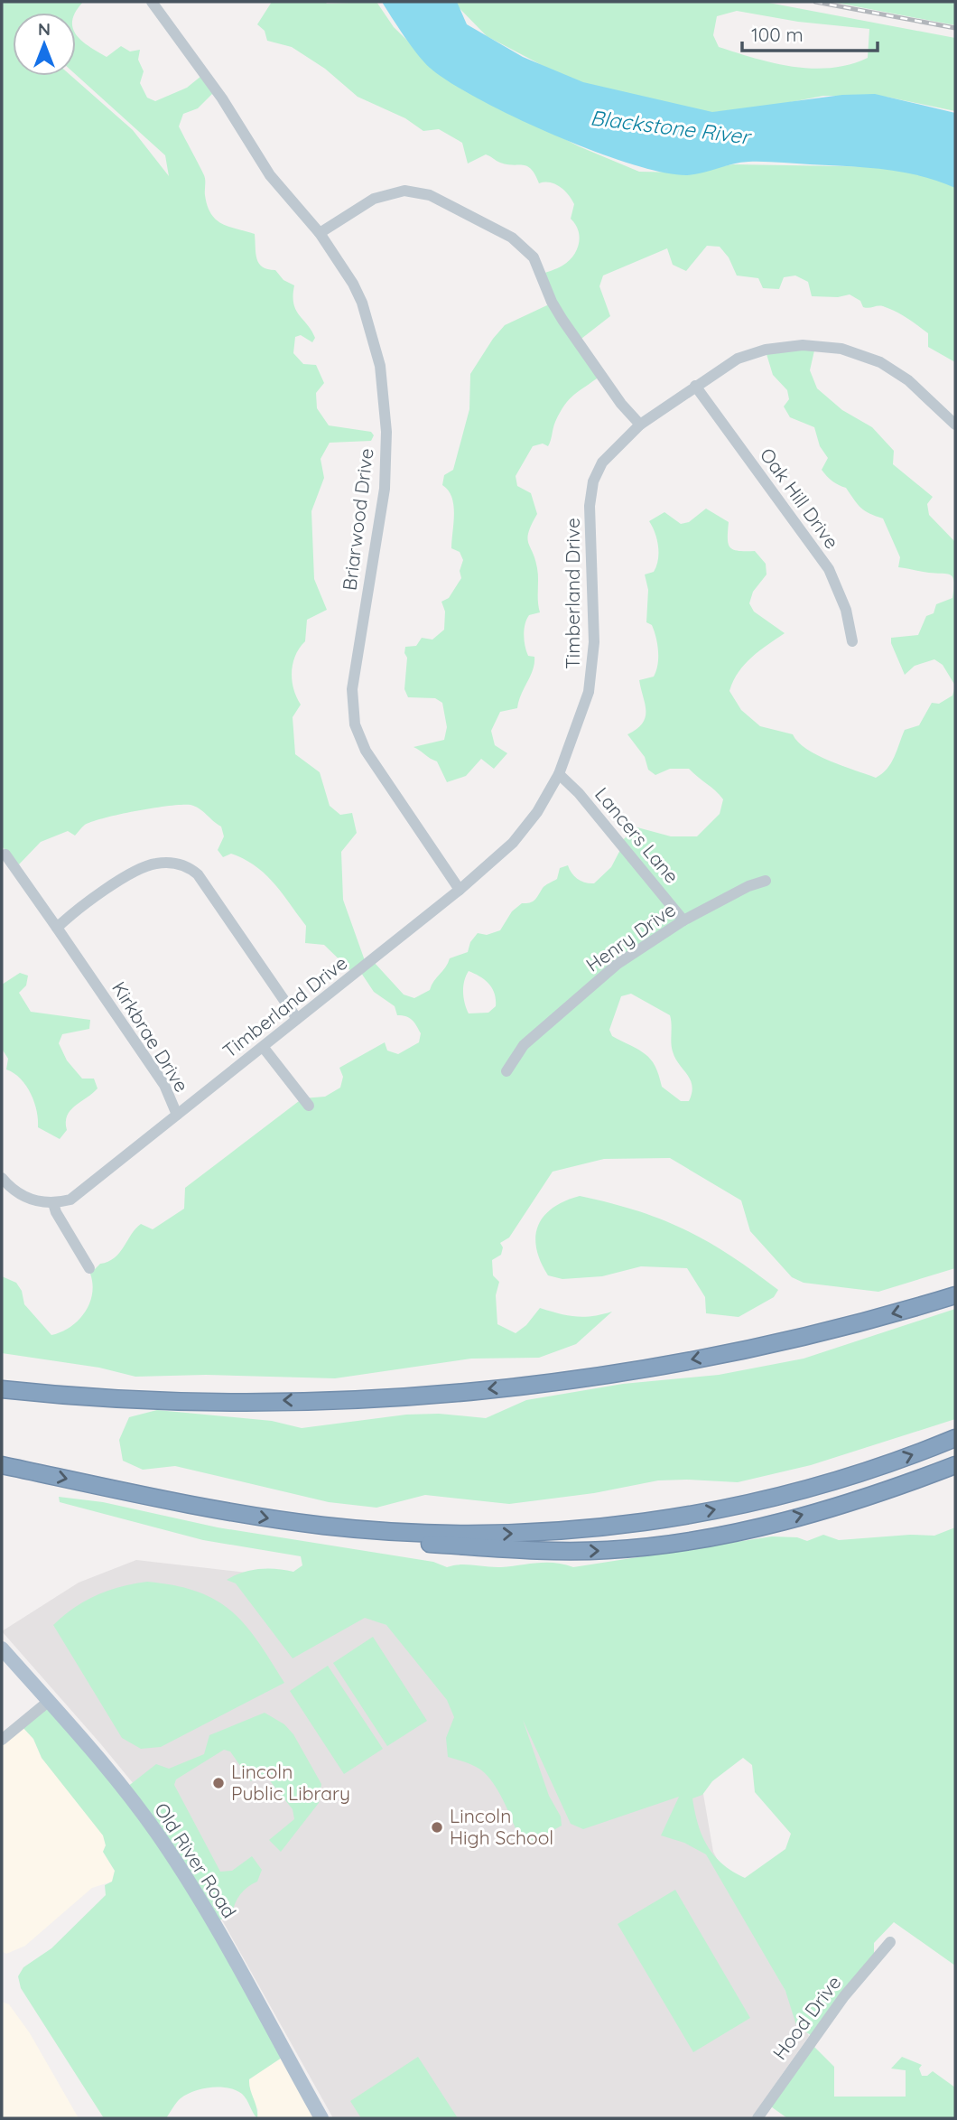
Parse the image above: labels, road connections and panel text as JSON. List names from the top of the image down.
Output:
{
  "streets": {
    "main road": ["Old River Road"],
    "street": [
      "Oak Hill Drive",
      "Briarwood Drive",
      "Timberland Drive",
      "Lancers Lane",
      "Henry Drive",
      "Kirkbrae Drive",
      "Hood Drive"
    ]
  },
  "crossings": [
    ["Oak Hill Drive", "Timberland Drive"],
    ["Briarwood Drive", "Timberland Drive"],
    ["Timberland Drive", "Lancers Lane"],
    ["Timberland Drive", "Kirkbrae Drive"],
    ["Lancers Lane", "Henry Drive"]
  ],
  "water": ["Blackstone River"],
  "places": ["Lincoln Public Library", "Lincoln High School"],
  "scale_bar": "100 m",
  "north": "top"
}
